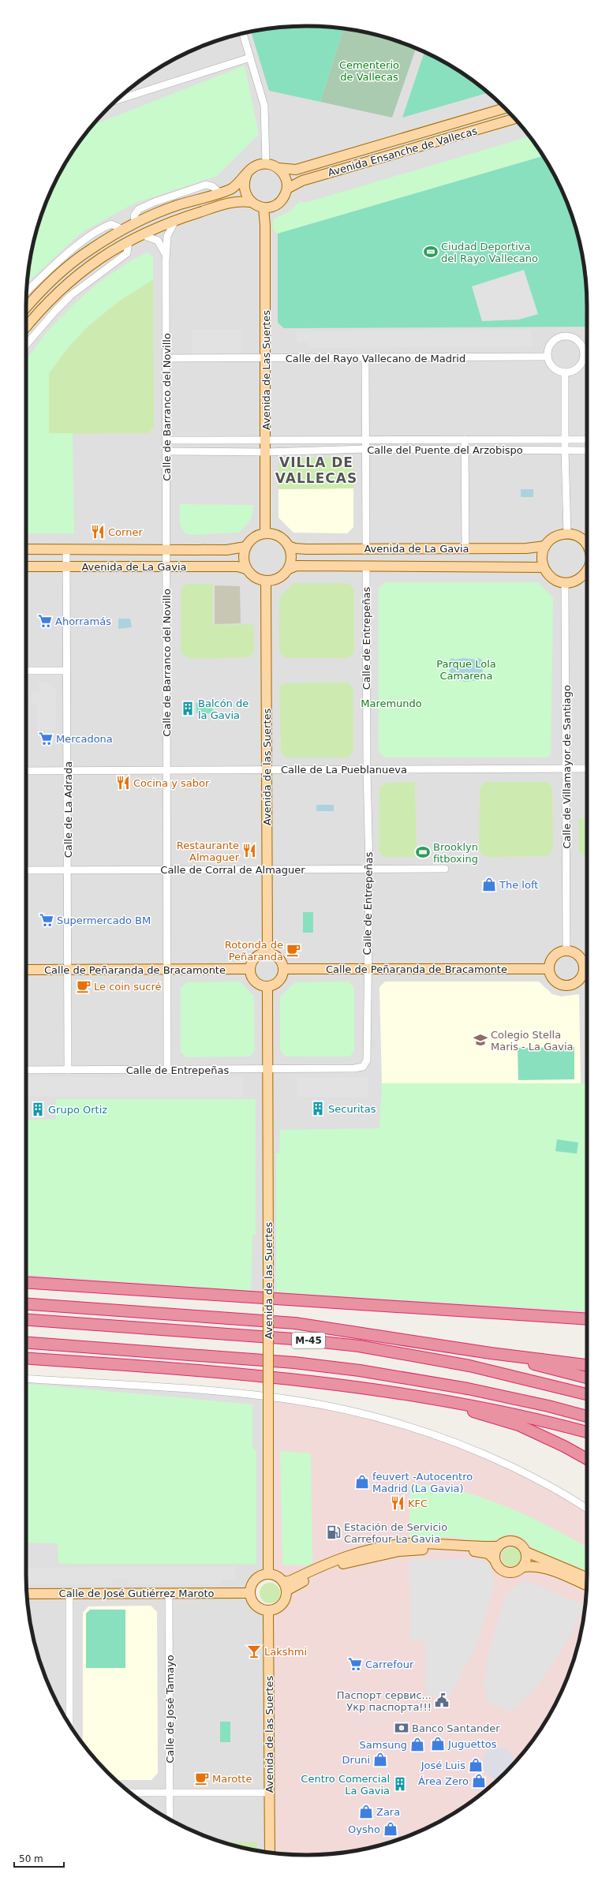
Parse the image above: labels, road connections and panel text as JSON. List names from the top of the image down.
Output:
{
  "streets": {
    "highway": ["M-45"],
    "main road": [
      "Avenida Ensanche de Vallecas",
      "Avenida de Las Suertes",
      "Avenida de La Gavia",
      "Avenida de las Suertes",
      "Calle de Peñaranda de Bracamonte",
      "Calle de José Gutiérrez Maroto"
    ],
    "street": [
      "Calle del Rayo Vallecano de Madrid",
      "Calle de Barranco del Novillo",
      "Calle del Puente del Arzobispo",
      "Calle de Entrepeñas",
      "Calle de Villamayor de Santiago",
      "Calle de La Pueblanueva",
      "Calle de La Adrada",
      "Calle de Corral de Almaguer",
      "Calle de José Tamayo"
    ]
  },
  "crossings": [
    ["Avenida Ensanche de Vallecas", "Avenida de Las Suertes"],
    ["Calle del Rayo Vallecano de Madrid", "Avenida de Las Suertes"],
    ["Calle del Rayo Vallecano de Madrid", "Calle de Barranco del Novillo"],
    ["Avenida de Las Suertes", "Calle del Puente del Arzobispo"],
    ["Avenida de Las Suertes", "Avenida de La Gavia"],
    ["Avenida de Las Suertes", "Avenida de las Suertes"],
    ["Calle de Barranco del Novillo", "Calle del Puente del Arzobispo"],
    ["Calle de Barranco del Novillo", "Avenida de La Gavia"],
    ["Calle de Barranco del Novillo", "Calle de Entrepeñas"],
    ["Calle de Barranco del Novillo", "Calle de La Pueblanueva"],
    ["Calle de Barranco del Novillo", "Calle de Corral de Almaguer"],
    ["Calle de Barranco del Novillo", "Calle de Peñaranda de Bracamonte"],
    ["Avenida de La Gavia", "Calle de Entrepeñas"],
    ["Avenida de La Gavia", "Avenida de las Suertes"],
    ["Avenida de La Gavia", "Calle de La Adrada"],
    ["Calle de Entrepeñas", "Avenida de las Suertes"],
    ["Calle de Entrepeñas", "Calle de La Pueblanueva"],
    ["Calle de Entrepeñas", "Calle de La Adrada"],
    ["Calle de Entrepeñas", "Calle de Corral de Almaguer"],
    ["Calle de Entrepeñas", "Calle de Peñaranda de Bracamonte"],
    ["Avenida de las Suertes", "Calle de La Pueblanueva"],
    ["Avenida de las Suertes", "Calle de Corral de Almaguer"],
    ["Avenida de las Suertes", "Calle de Peñaranda de Bracamonte"],
    ["Avenida de las Suertes", "Calle de José Gutiérrez Maroto"],
    ["Calle de Villamayor de Santiago", "Calle de La Pueblanueva"],
    ["Calle de La Pueblanueva", "Calle de La Adrada"],
    ["Calle de La Adrada", "Calle de Corral de Almaguer"],
    ["Calle de La Adrada", "Calle de Peñaranda de Bracamonte"],
    ["Calle de José Gutiérrez Maroto", "Calle de José Tamayo"]
  ],
  "districts": ["VILLA DE VALLECAS"],
  "parks": ["Cementerio de Vallecas", "Parque Lola Camarena", "Maremundo"],
  "places": {
    "sports": ["Ciudad Deportiva del Rayo Vallecano", "Brooklyn fitboxing"],
    "restaurant": [
      "Corner",
      "Cocina y sabor",
      "Restaurante Almaguer",
      "KFC"
    ],
    "supermarket": [
      "Ahorramás",
      "Mercadona",
      "Supermercado BM",
      "Carrefour"
    ],
    "building": [
      "Balcón de la Gavia",
      "Securitas",
      "Grupo Ortiz",
      "Centro Comercial La Gavia"
    ],
    "shop": [
      "The loft",
      "feuvert -Autocentro Madrid (La Gavia)",
      "Juguettos",
      "Samsung",
      "Druni",
      "José Luis",
      "Área Zero",
      "Zara",
      "Oysho"
    ],
    "cafe": ["Rotonda de Peñaranda", "Le coin sucré", "Marotte"],
    "school or university": ["Colegio Stella Maris - La Gavia"],
    "fuel station": ["Estación de Servicio Carrefour La Gavia"],
    "bar": ["Lakshmi"],
    "public building": ["Паспорт сервис... Укр паспорта!!!"],
    "bank": ["Banco Santander"]
  },
  "scale_bar": "50 m"
}
